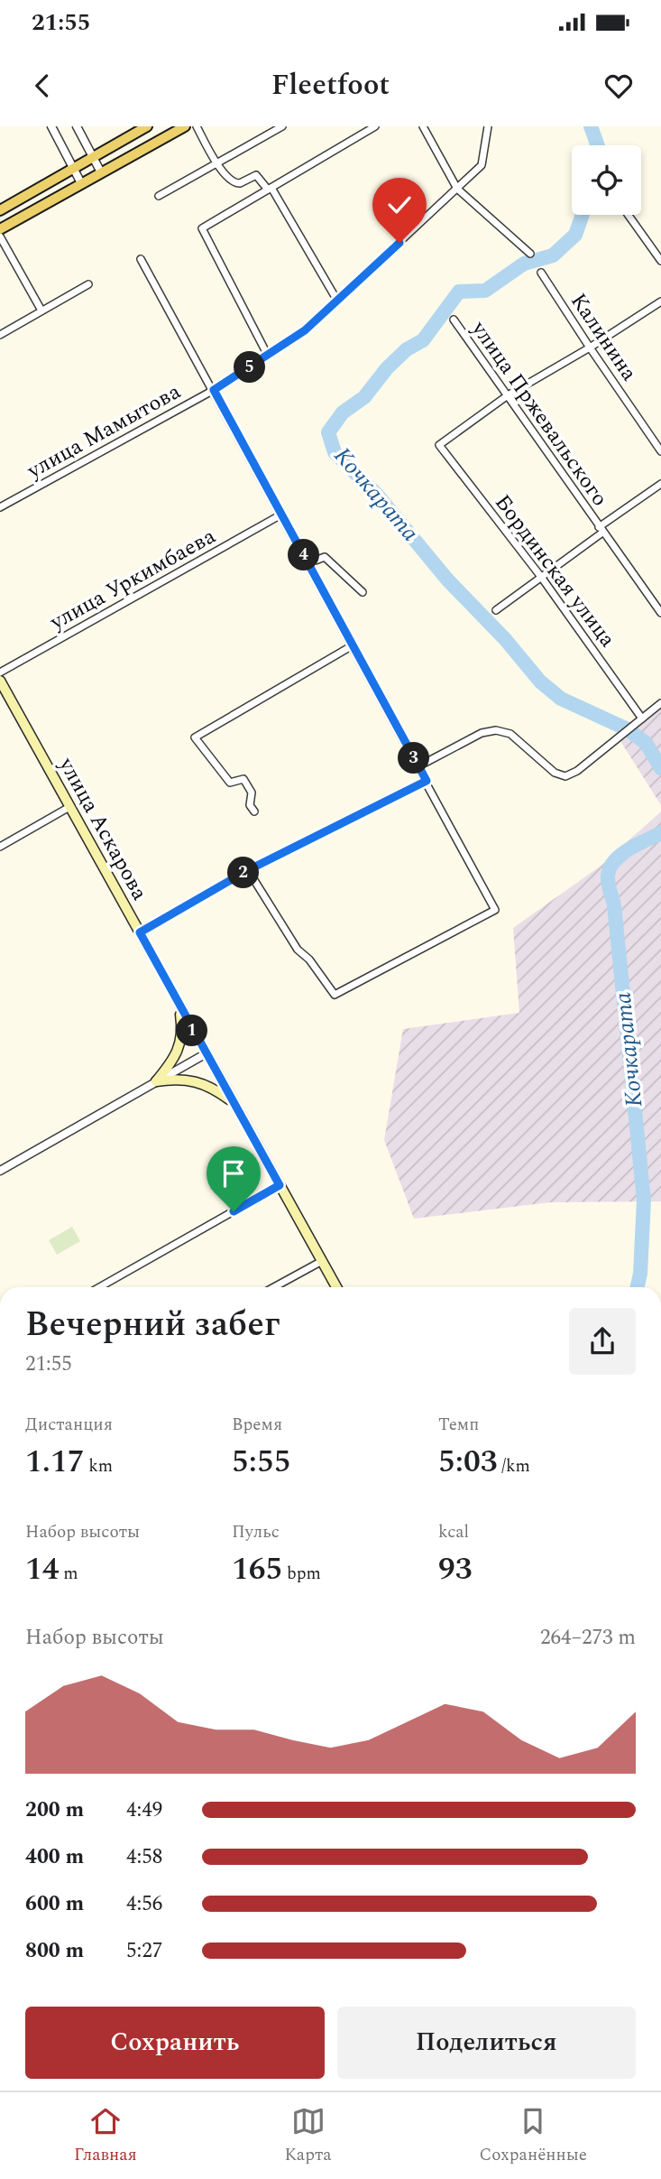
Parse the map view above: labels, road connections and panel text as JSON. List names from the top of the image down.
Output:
{
  "streets": {
    "main road": ["улица Аскарова"],
    "street": [
      "Калинина",
      "улица Пржевальского",
      "улица Мамытова",
      "Бординская улица",
      "улица Уркимбаева"
    ]
  },
  "crossings": [
    ["улица Пржевальского", "Бординская улица"]
  ],
  "water": ["Кочкарата"],
  "page": {
    "status": "21:55",
    "header": "Fleetfoot",
    "pins": [
      "5",
      "4",
      "3",
      "2",
      "1"
    ],
    "heading": ["Вечерний забег", "21:55"],
    "stats": [
      ["Дистанция", "1.17 km"],
      ["Время", "5:55"],
      ["Темп", "5:03 /km"],
      ["Набор высоты", "14 m"],
      ["Пульс", "165 bpm"],
      ["kcal", "93"]
    ],
    "chart": ["Набор высоты", "264–273 m"],
    "list": [
      {
        "name": "200 m",
        "note": "4:49"
      },
      {
        "name": "400 m",
        "note": "4:58"
      },
      {
        "name": "600 m",
        "note": "4:56"
      },
      {
        "name": "800 m",
        "note": "5:27"
      }
    ],
    "buttons": ["Сохранить", "Поделиться"],
    "tabs": ["Главная", "Карта", "Сохранённые"]
  }
}
